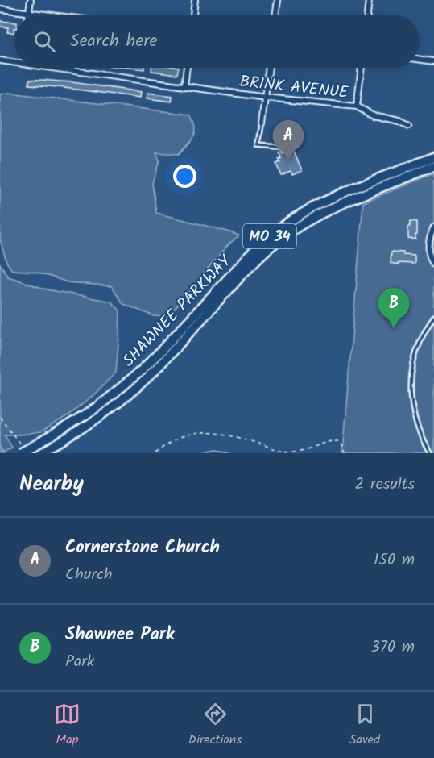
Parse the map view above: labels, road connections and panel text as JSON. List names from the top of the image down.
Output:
{
  "streets": {
    "highway": ["MO 34", "SHAWNEE PARKWAY"],
    "street": ["BRINK AVENUE"]
  },
  "page": {
    "search": "Search here",
    "pins": ["A", "B"],
    "heading": ["Nearby", "2 results"],
    "list": [
      {
        "mark": "A",
        "name": "Cornerstone Church",
        "note": "Church",
        "value": "150 m"
      },
      {
        "mark": "B",
        "name": "Shawnee Park",
        "note": "Park",
        "value": "370 m"
      }
    ],
    "nav": ["Map", "Directions", "Saved"]
  }
}
